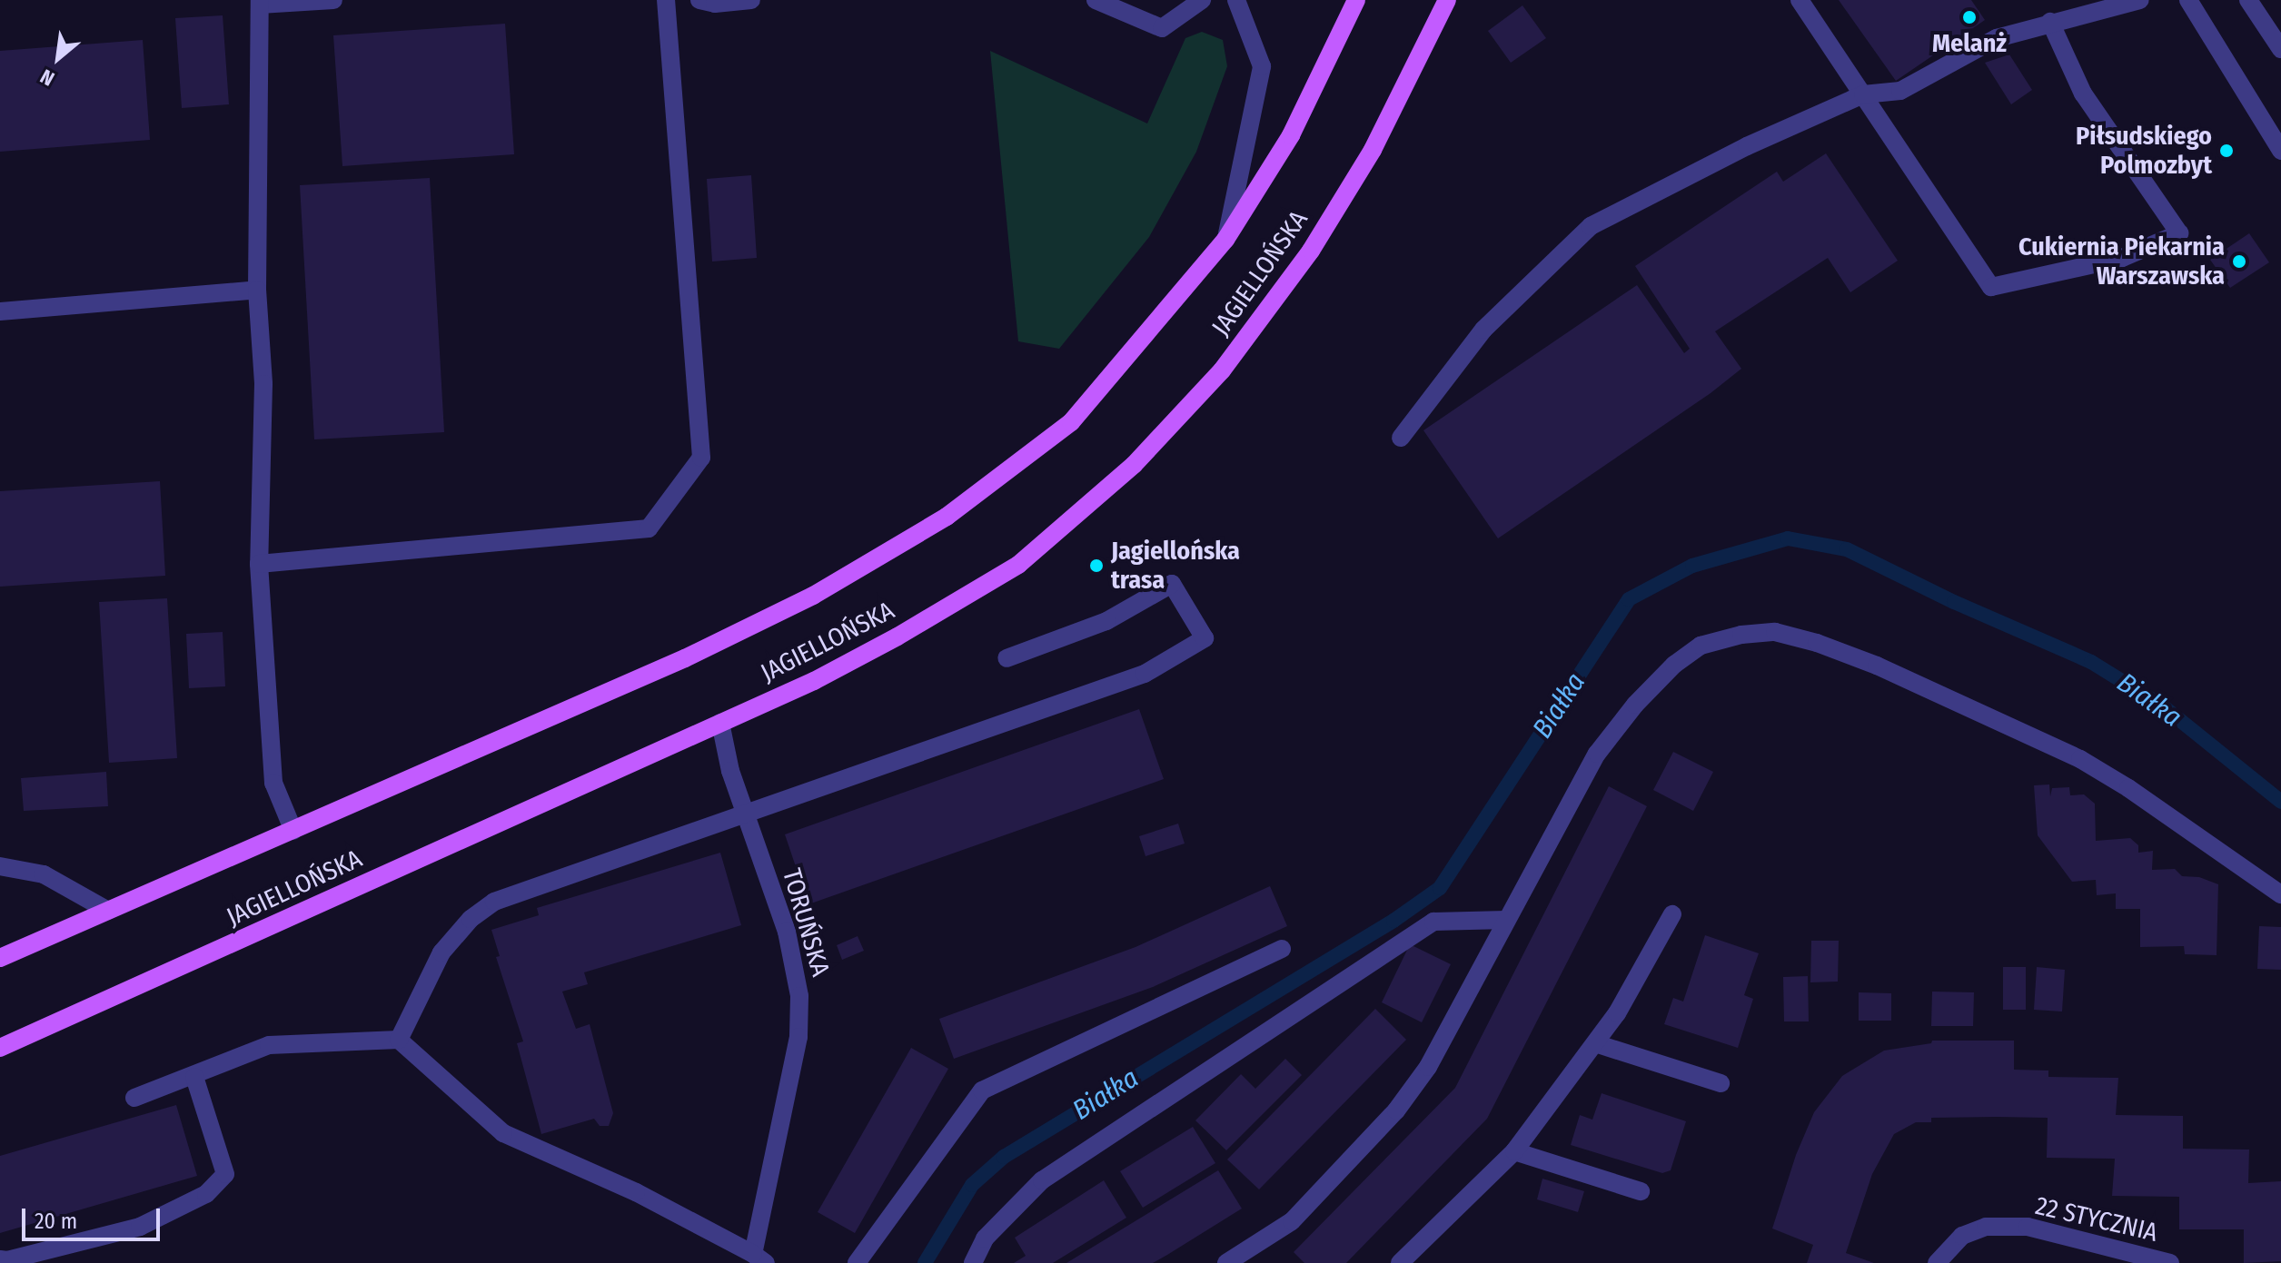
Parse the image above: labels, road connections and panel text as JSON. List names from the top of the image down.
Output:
{
  "streets": {
    "main road": ["JAGIELLOŃSKA"],
    "street": ["TORUŃSKA", "22 STYCZNIA"]
  },
  "crossings": [
    ["JAGIELLOŃSKA", "TORUŃSKA"]
  ],
  "water": ["Białka"],
  "places": [
    "Melanż",
    "Piłsudskiego Polmozbyt",
    "Cukiernia Piekarnia Warszawska",
    "Jagiellońska trasa"
  ],
  "scale_bar": "20 m",
  "north": "bottom left"
}
